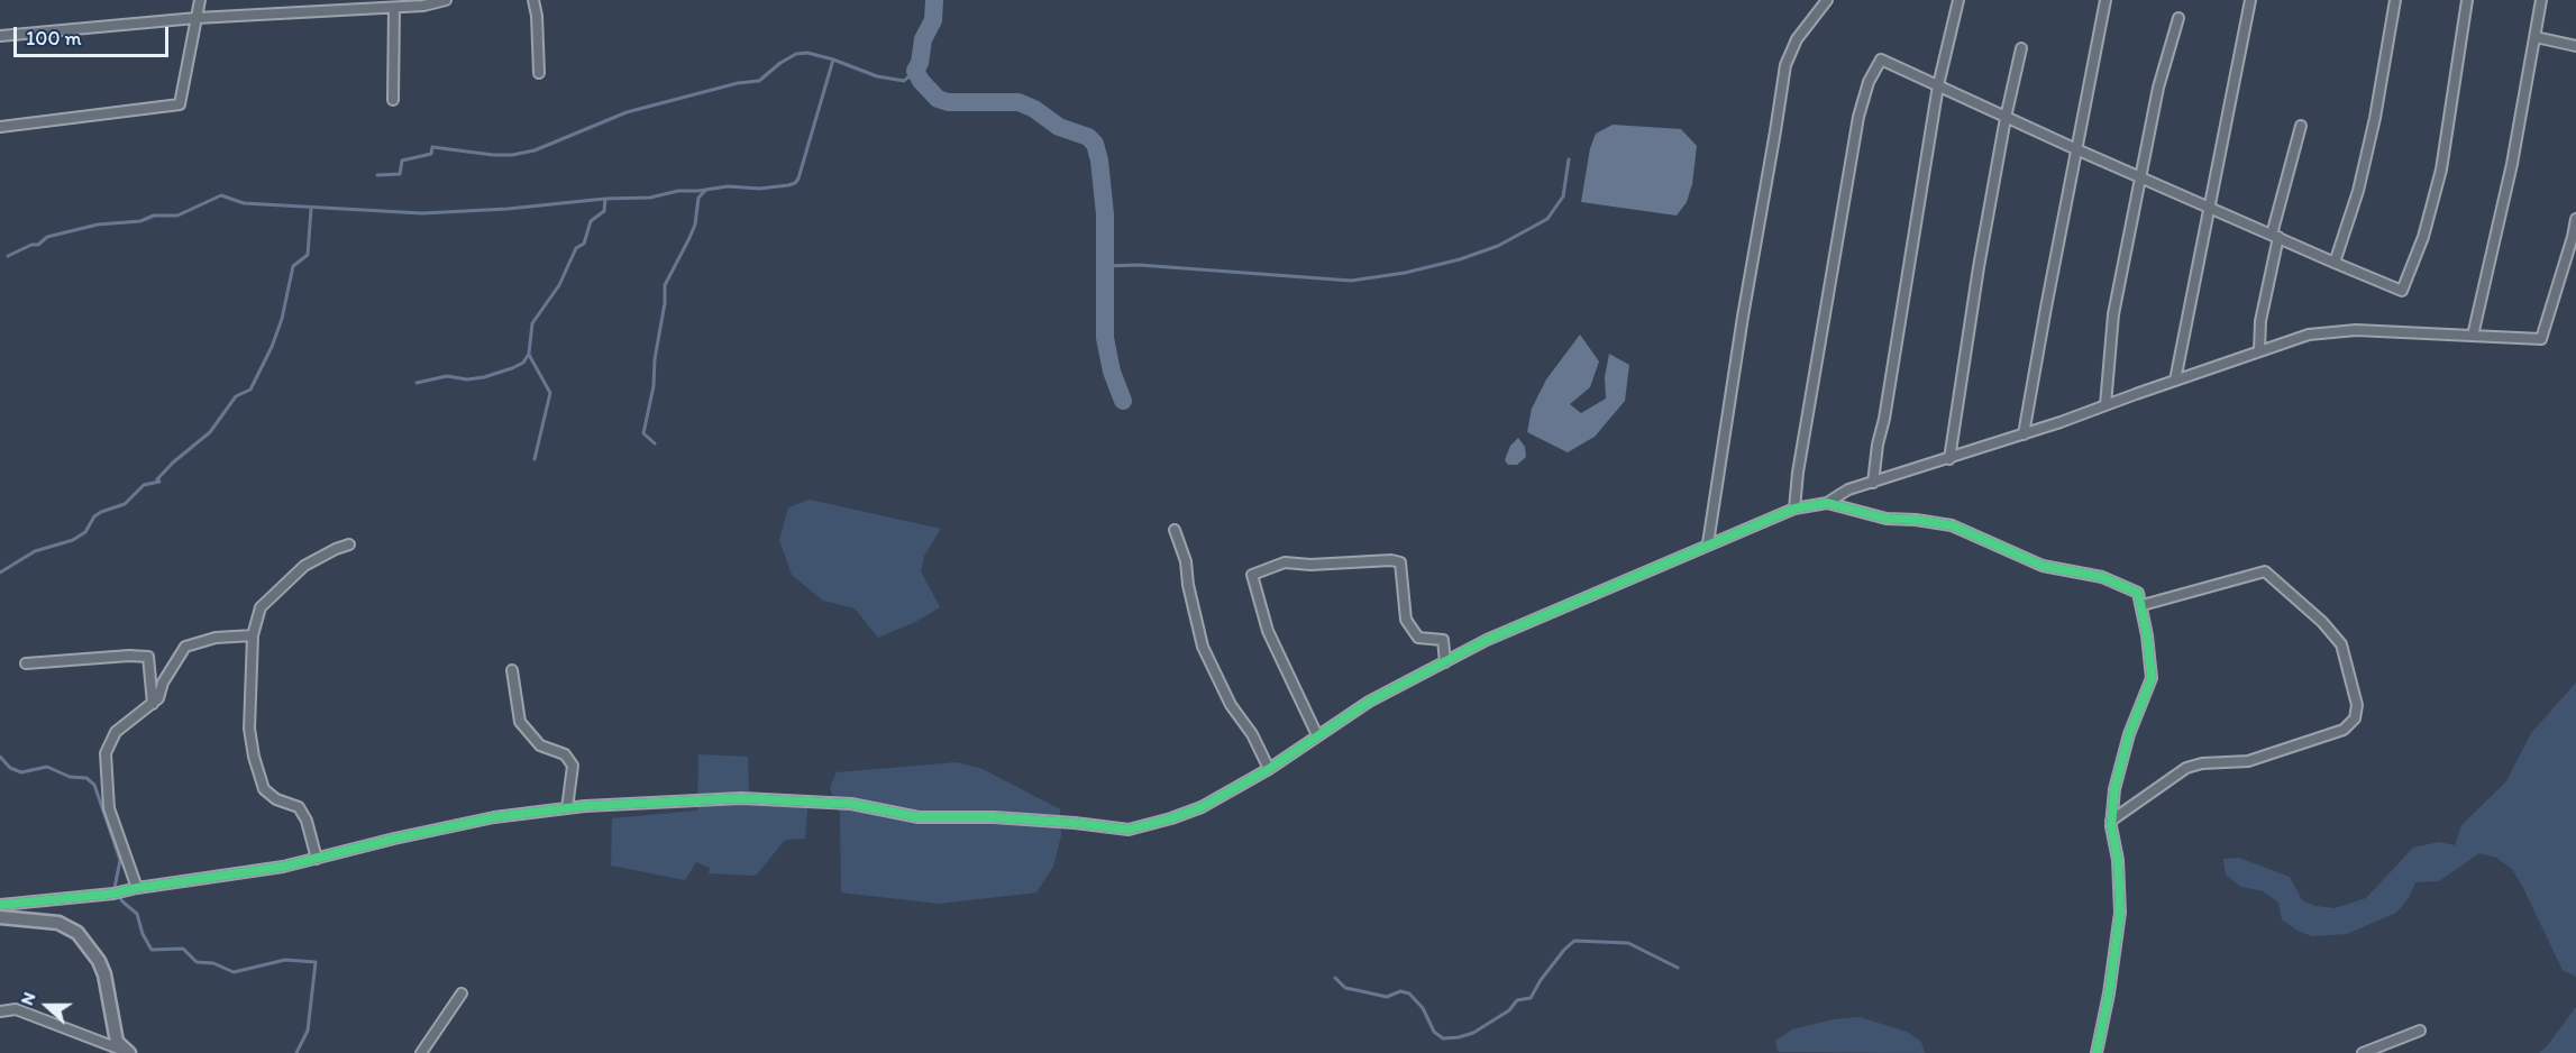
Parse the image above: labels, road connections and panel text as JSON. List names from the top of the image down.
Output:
{
  "scale_bar": "100 m",
  "north": "left"
}
